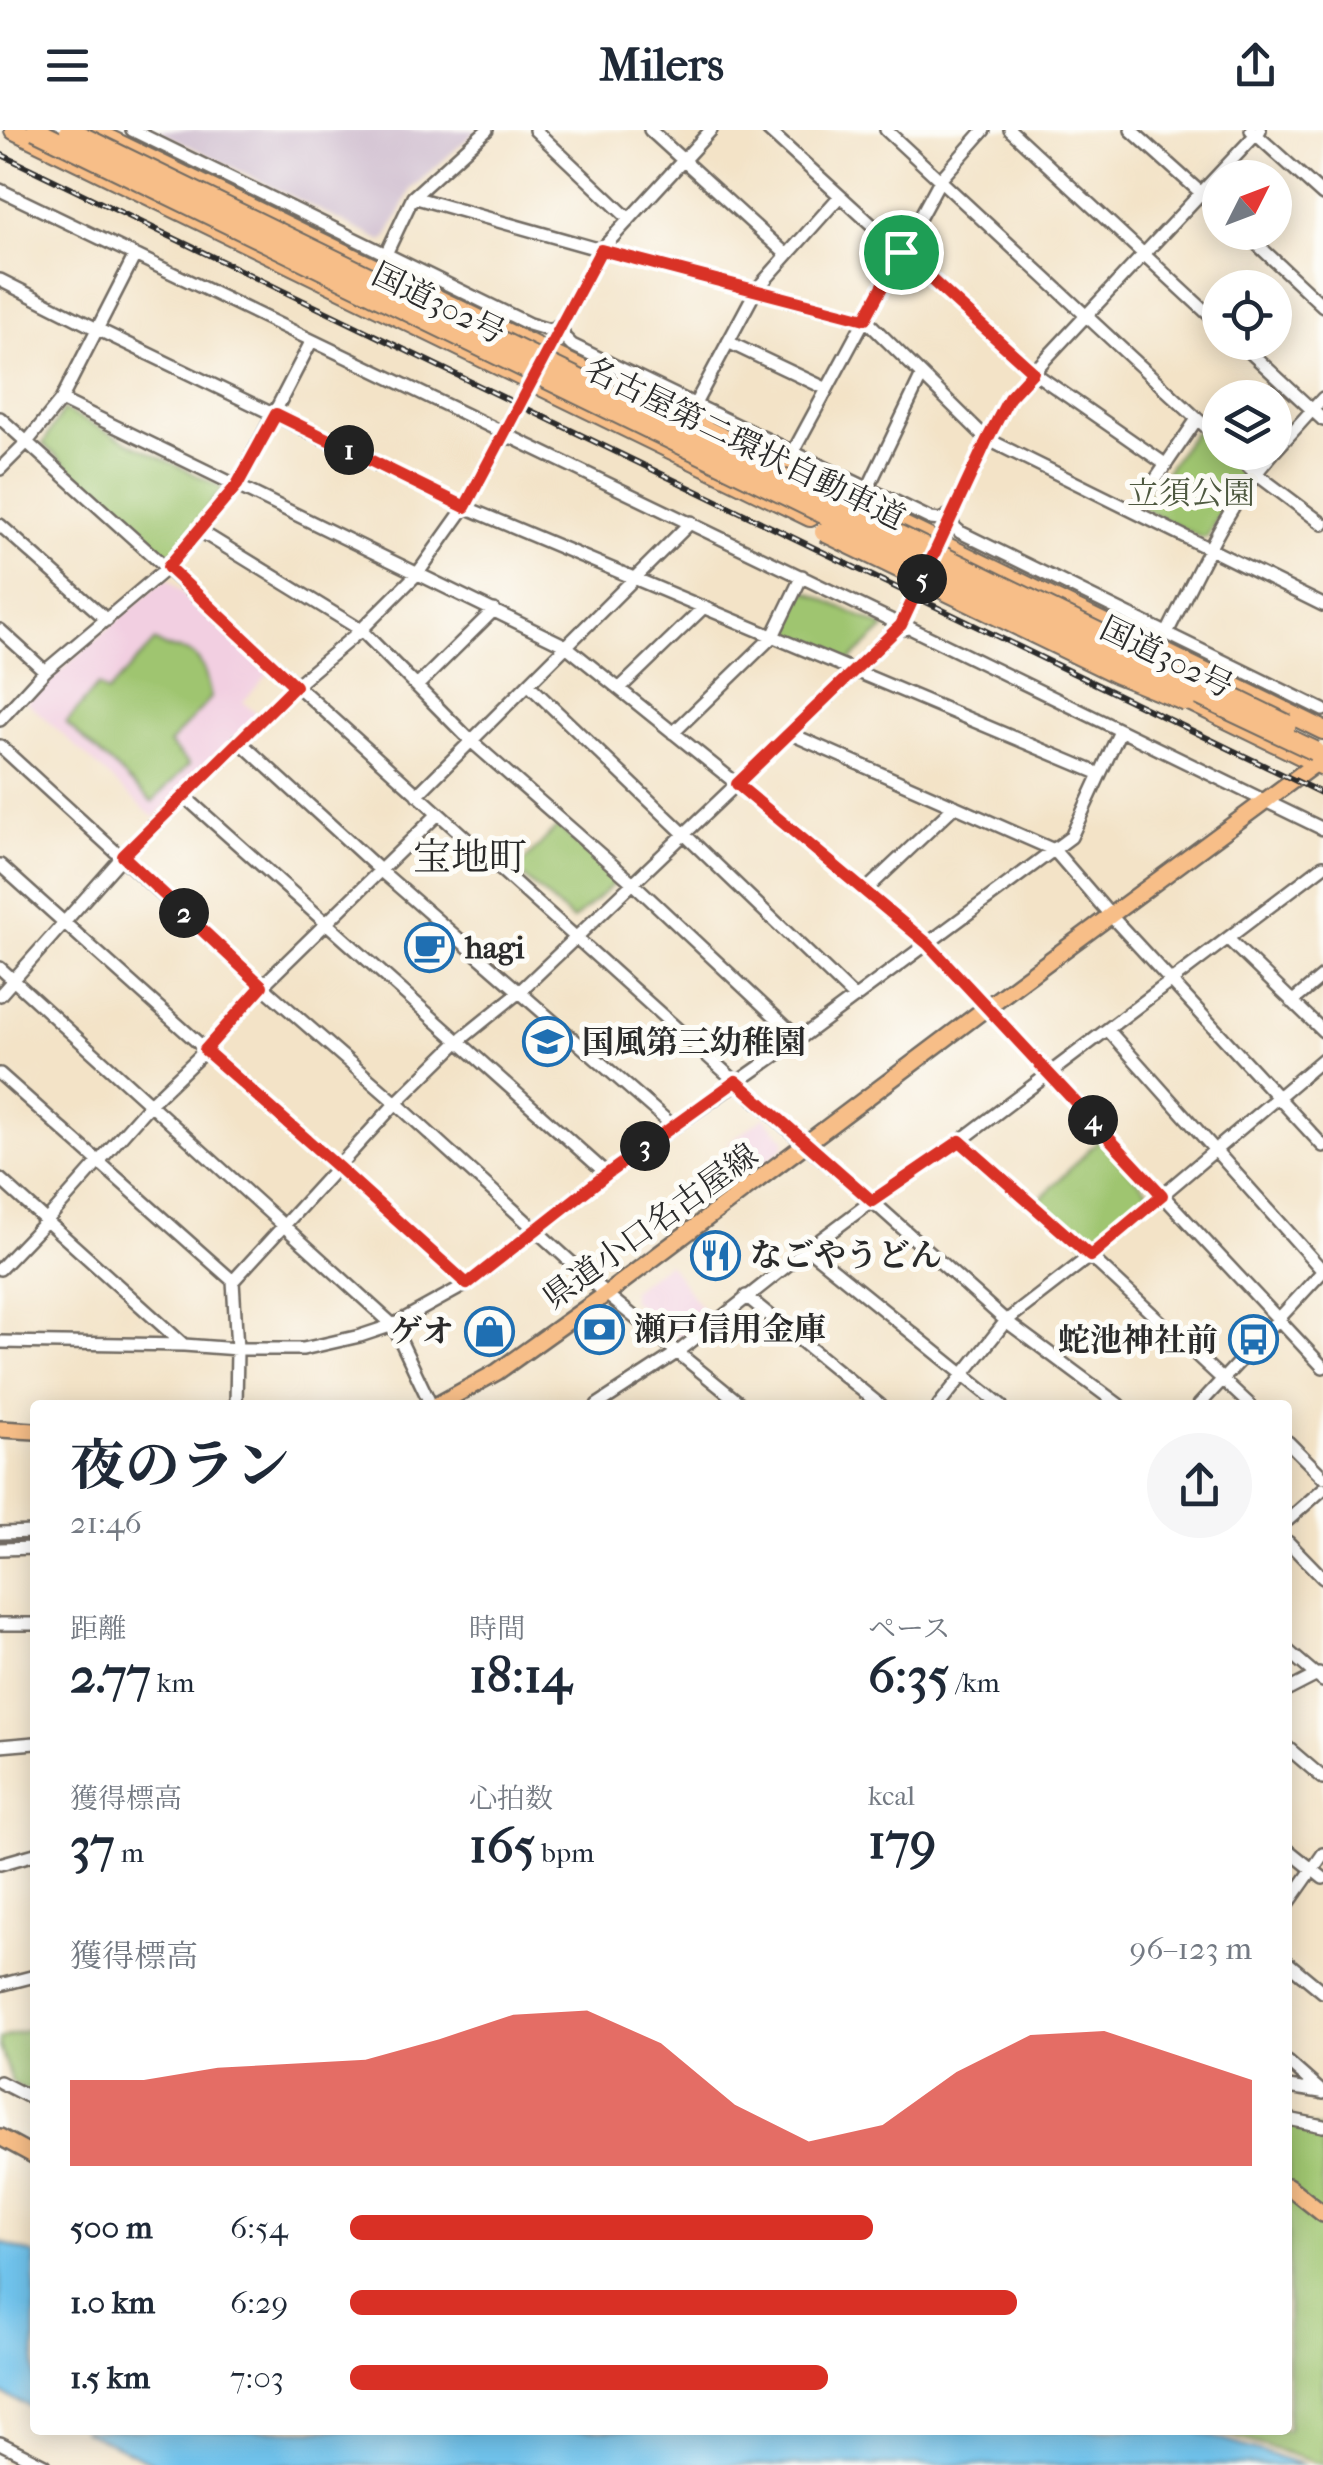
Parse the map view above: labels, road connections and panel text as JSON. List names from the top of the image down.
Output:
{
  "streets": {
    "highway": ["国道302号", "名古屋第二環状自動車道"],
    "main road": ["県道小口名古屋線"]
  },
  "crossings": [
    ["国道302号", "名古屋第二環状自動車道"],
    ["国道302号", "県道小口名古屋線"],
    ["名古屋第二環状自動車道", "県道小口名古屋線"]
  ],
  "districts": ["宝地町"],
  "parks": ["立須公園"],
  "places": {
    "cafe": ["hagi"],
    "school or university": ["国風第三幼稚園"],
    "restaurant": ["なごやうどん"],
    "bank": ["瀬戸信用金庫"],
    "shop": ["ゲオ"],
    "bus stop": ["蛇池神社前"]
  },
  "north": "top right",
  "page": {
    "header": "Milers",
    "pins": [
      "1",
      "5",
      "2",
      "4",
      "3"
    ],
    "heading": ["夜のラン", "21:46"],
    "stats": [
      ["距離", "2.77 km"],
      ["時間", "18:14"],
      ["ペース", "6:35 /km"],
      ["獲得標高", "37 m"],
      ["心拍数", "165 bpm"],
      ["kcal", "179"]
    ],
    "chart": ["獲得標高", "96–123 m"],
    "list": [
      {
        "name": "500 m",
        "note": "6:54"
      },
      {
        "name": "1.0 km",
        "note": "6:29"
      },
      {
        "name": "1.5 km",
        "note": "7:03"
      }
    ]
  }
}
